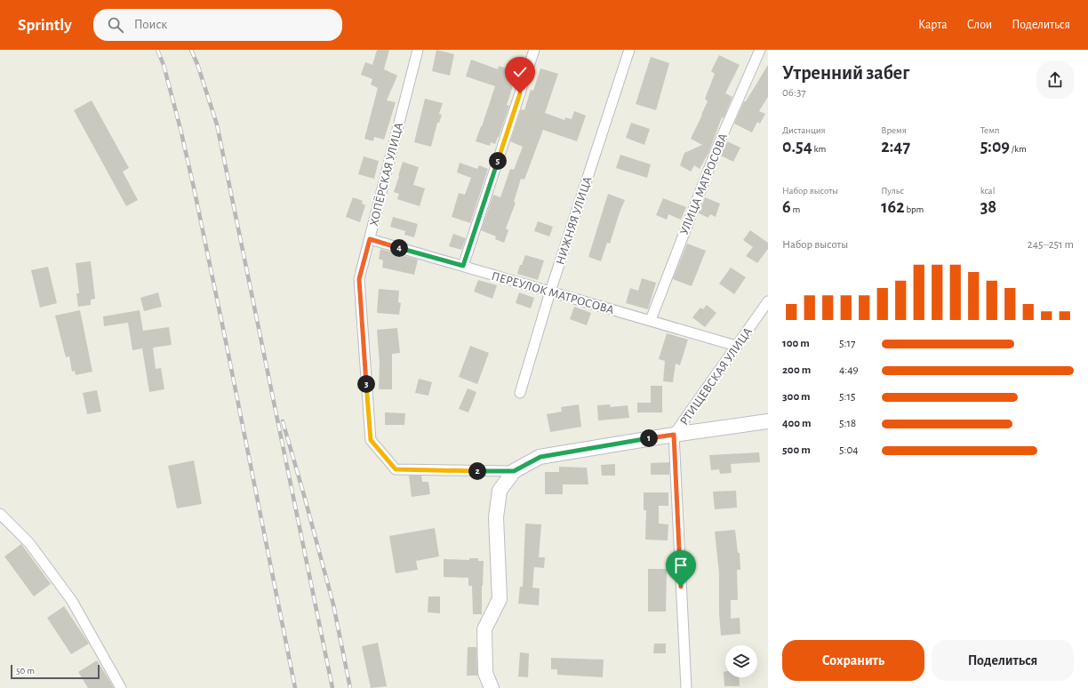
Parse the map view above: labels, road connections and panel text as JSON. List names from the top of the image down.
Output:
{
  "streets": {
    "street": [
      "ХОПЁРСКАЯ УЛИЦА",
      "УЛИЦА МАТРОСОВА",
      "НИЖНЯЯ УЛИЦА",
      "ПЕРЕУЛОК МАТРОСОВА",
      "РТИЩЕВСКАЯ УЛИЦА"
    ]
  },
  "crossings": [
    ["ХОПЁРСКАЯ УЛИЦА", "ПЕРЕУЛОК МАТРОСОВА"],
    ["УЛИЦА МАТРОСОВА", "ПЕРЕУЛОК МАТРОСОВА"],
    ["НИЖНЯЯ УЛИЦА", "ПЕРЕУЛОК МАТРОСОВА"],
    ["ПЕРЕУЛОК МАТРОСОВА", "РТИЩЕВСКАЯ УЛИЦА"]
  ],
  "scale_bar": "50 m",
  "page": {
    "header": "Sprintly",
    "search": "Поиск",
    "nav": ["Карта", "Слои", "Поделиться"],
    "heading": ["Утренний забег", "06:37"],
    "stats": [
      ["Дистанция", "0.54 km"],
      ["Время", "2:47"],
      ["Темп", "5:09 /km"],
      ["Набор высоты", "6 m"],
      ["Пульс", "162 bpm"],
      ["kcal", "38"]
    ],
    "pins": [
      "5",
      "4",
      "3",
      "1",
      "2"
    ],
    "chart": ["Набор высоты", "245–251 m"],
    "list": [
      {
        "name": "100 m",
        "note": "5:17"
      },
      {
        "name": "200 m",
        "note": "4:49"
      },
      {
        "name": "300 m",
        "note": "5:15"
      },
      {
        "name": "400 m",
        "note": "5:18"
      },
      {
        "name": "500 m",
        "note": "5:04"
      }
    ],
    "buttons": ["Сохранить", "Поделиться"],
    "scale": "50 m"
  }
}
